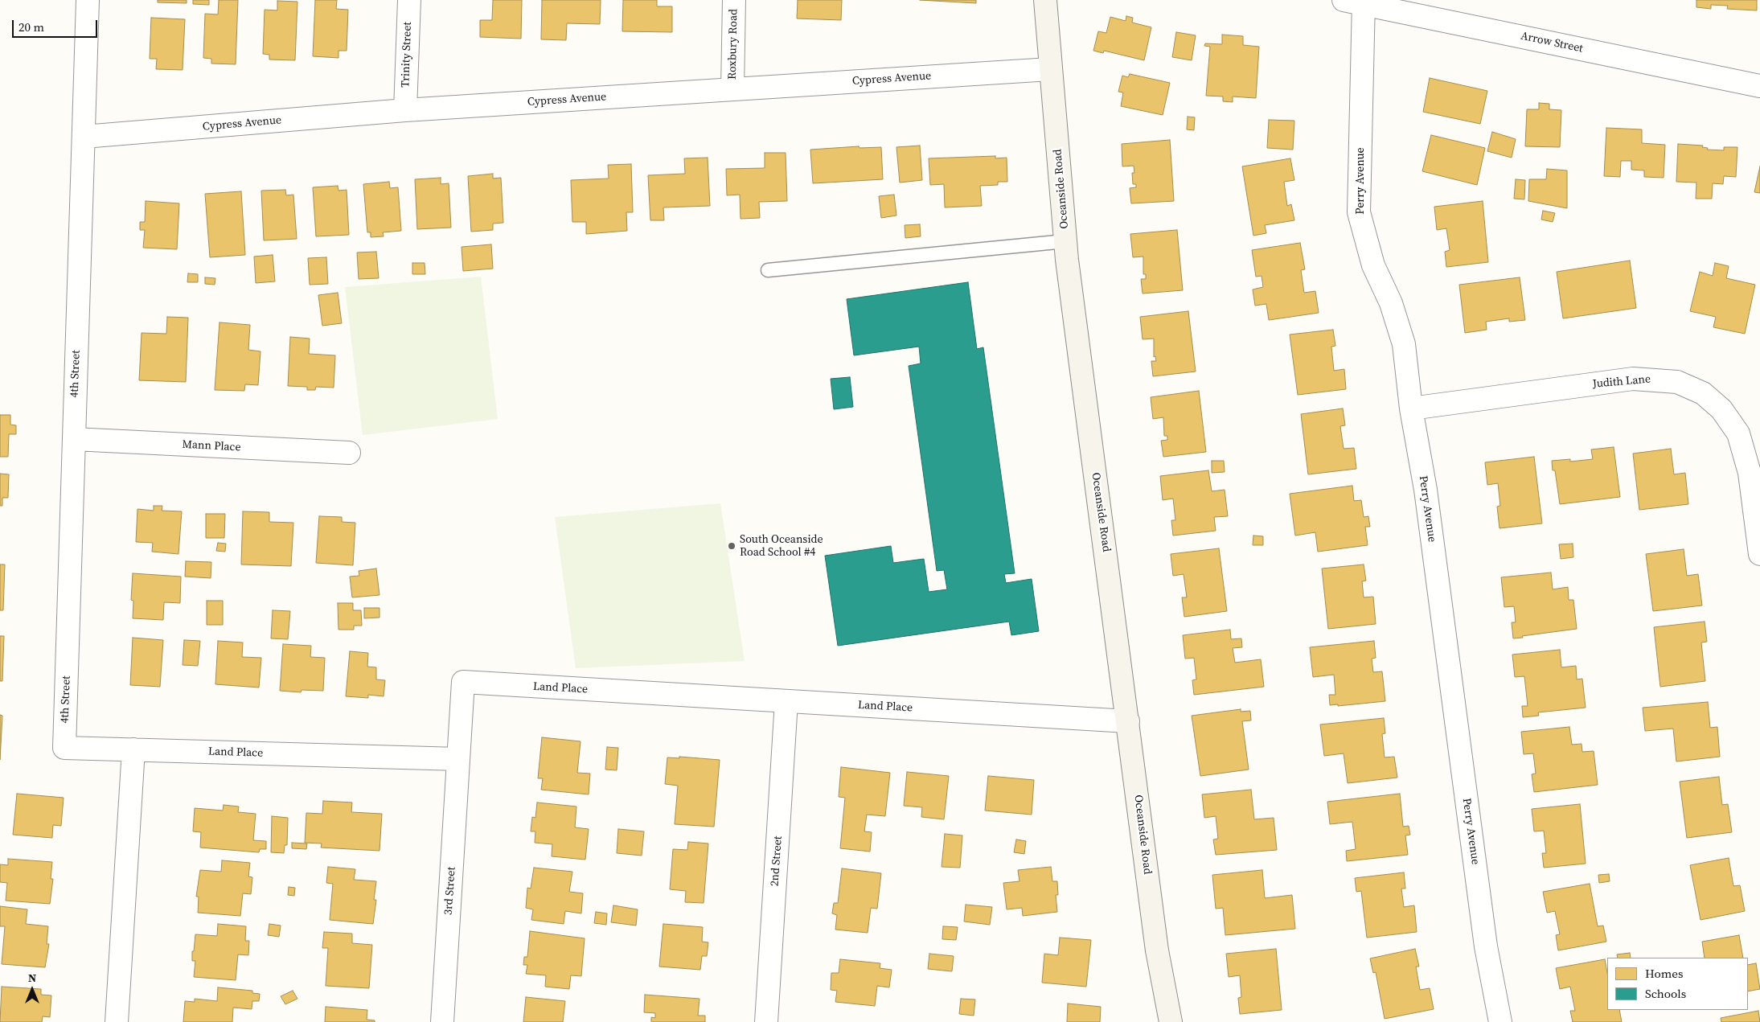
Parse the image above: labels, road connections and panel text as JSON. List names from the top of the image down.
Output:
{
  "streets": {
    "main road": ["Oceanside Road"],
    "street": [
      "Arrow Street",
      "Roxbury Road",
      "Trinity Street",
      "Cypress Avenue",
      "Perry Avenue",
      "4th Street",
      "Judith Lane",
      "Mann Place",
      "Land Place",
      "2nd Street",
      "3rd Street"
    ]
  },
  "crossings": [
    ["Arrow Street", "Perry Avenue"],
    ["Roxbury Road", "Cypress Avenue"],
    ["Trinity Street", "Cypress Avenue"],
    ["Cypress Avenue", "Oceanside Road"],
    ["Cypress Avenue", "4th Street"],
    ["Perry Avenue", "Judith Lane"],
    ["Oceanside Road", "Land Place"],
    ["4th Street", "Mann Place"],
    ["4th Street", "Land Place"],
    ["Land Place", "2nd Street"],
    ["Land Place", "3rd Street"]
  ],
  "places": ["South Oceanside Road School #4"],
  "legend": ["Homes", "Schools"],
  "scale_bar": "20 m",
  "north": "top"
}
